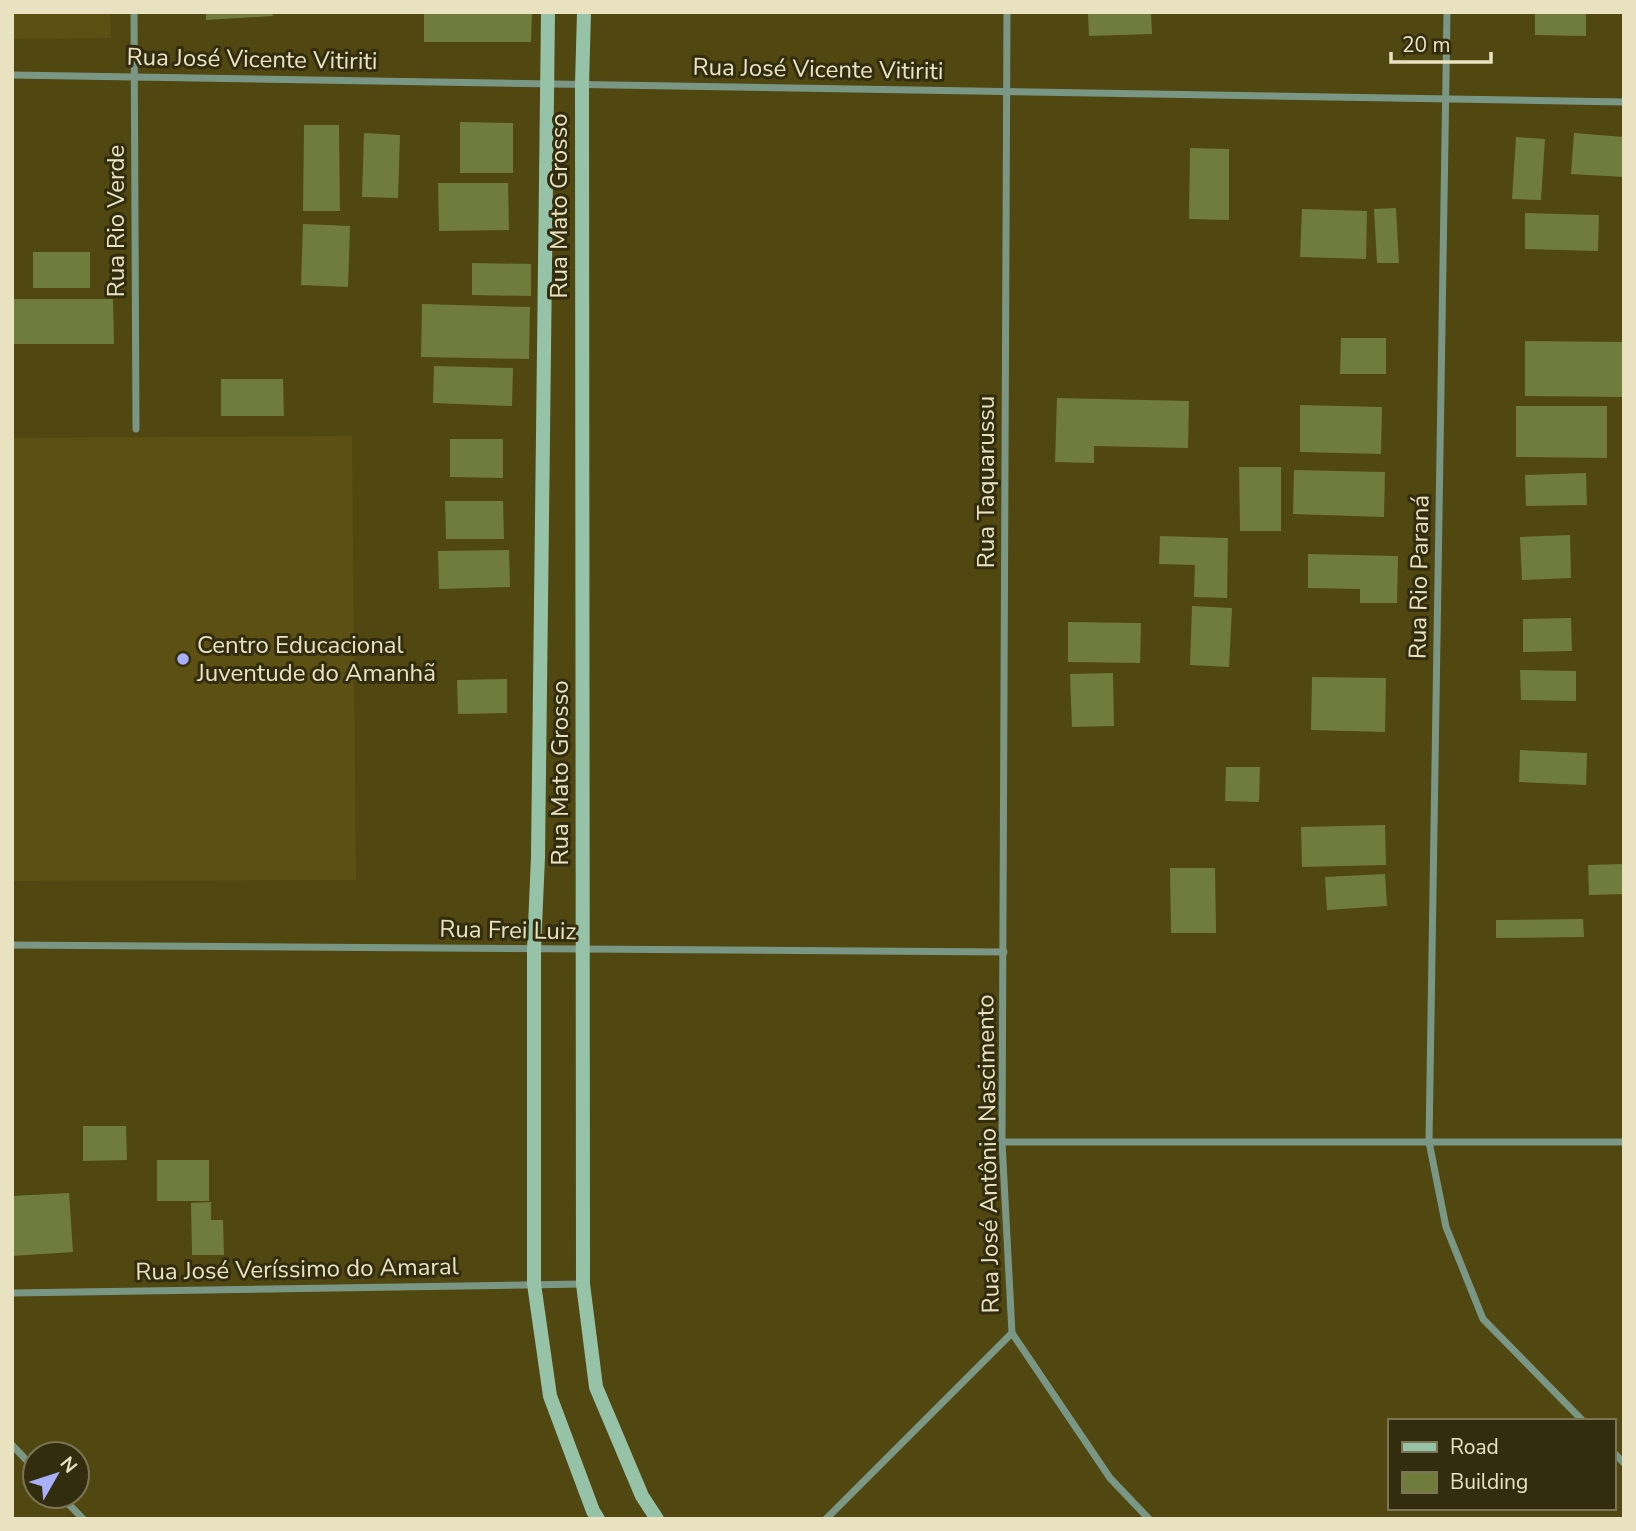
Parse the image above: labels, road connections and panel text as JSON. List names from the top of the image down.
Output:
{
  "streets": {
    "street": [
      "Rua José Vicente Vitiriti",
      "Rua Mato Grosso",
      "Rua Rio Verde",
      "Rua Taquarussu",
      "Rua Rio Paraná",
      "Rua Frei Luiz",
      "Rua José Antônio Nascimento",
      "Rua José Veríssimo do Amaral"
    ]
  },
  "crossings": [
    ["Rua José Vicente Vitiriti", "Rua Mato Grosso"],
    ["Rua José Vicente Vitiriti", "Rua Rio Verde"],
    ["Rua José Vicente Vitiriti", "Rua Taquarussu"],
    ["Rua José Vicente Vitiriti", "Rua Rio Paraná"],
    ["Rua Mato Grosso", "Rua Frei Luiz"],
    ["Rua Mato Grosso", "Rua José Veríssimo do Amaral"],
    ["Rua Taquarussu", "Rua Frei Luiz"],
    ["Rua Taquarussu", "Rua José Antônio Nascimento"],
    ["Rua Frei Luiz", "Rua José Antônio Nascimento"]
  ],
  "places": ["Centro Educacional Juventude do Amanhã"],
  "legend": ["Road", "Building"],
  "scale_bar": "20 m",
  "north": "top right"
}
